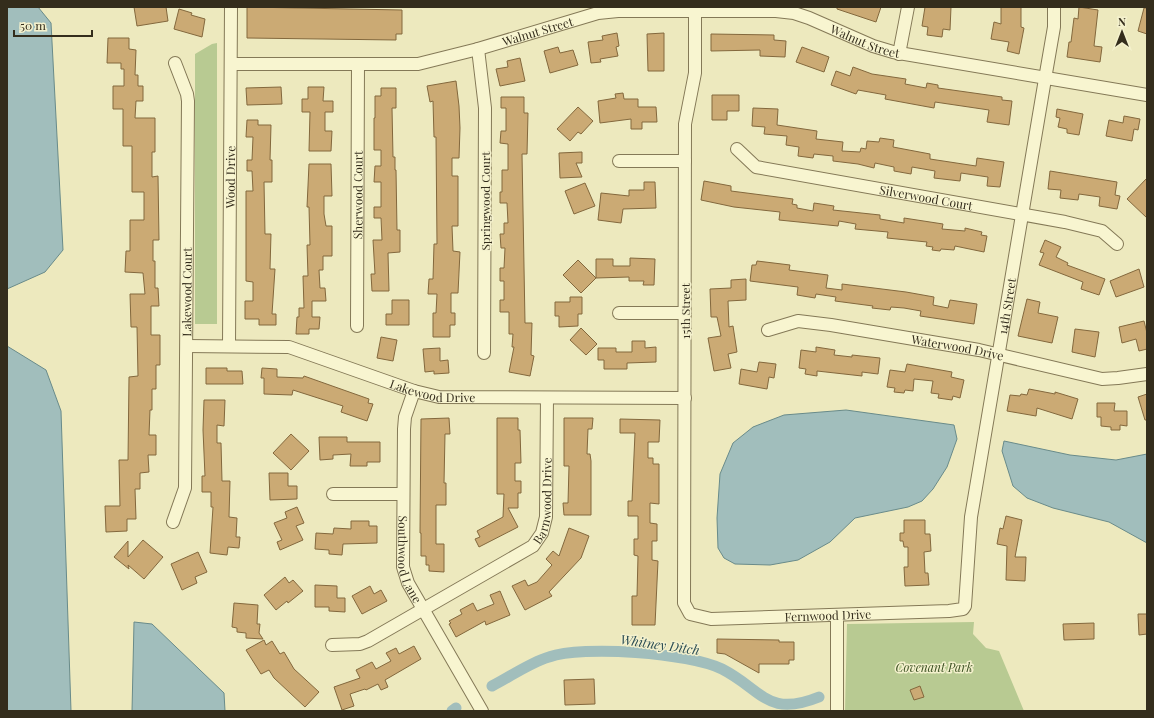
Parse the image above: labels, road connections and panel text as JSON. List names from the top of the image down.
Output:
{
  "streets": {
    "street": [
      "Walnut Street",
      "Wood Drive",
      "Sherwood Court",
      "Silverwood Court",
      "Springwood Court",
      "Lakewood Court",
      "14th Street",
      "15th Street",
      "Waterwood Drive",
      "Lakewood Drive",
      "Barnwood Drive",
      "Southwood Lane",
      "Fernwood Drive"
    ]
  },
  "crossings": [
    ["Walnut Street", "Wood Drive"],
    ["Walnut Street", "Sherwood Court"],
    ["Walnut Street", "Springwood Court"],
    ["Walnut Street", "14th Street"],
    ["Walnut Street", "15th Street"],
    ["Wood Drive", "Lakewood Drive"],
    ["Silverwood Court", "14th Street"],
    ["Lakewood Court", "Lakewood Drive"],
    ["14th Street", "Waterwood Drive"],
    ["14th Street", "Fernwood Drive"],
    ["15th Street", "Lakewood Drive"],
    ["15th Street", "Fernwood Drive"],
    ["Lakewood Drive", "Barnwood Drive"],
    ["Lakewood Drive", "Southwood Lane"],
    ["Barnwood Drive", "Southwood Lane"]
  ],
  "water": ["Whitney Ditch"],
  "parks": ["Covenant Park"],
  "scale_bar": "50 m",
  "north": "top"
}
